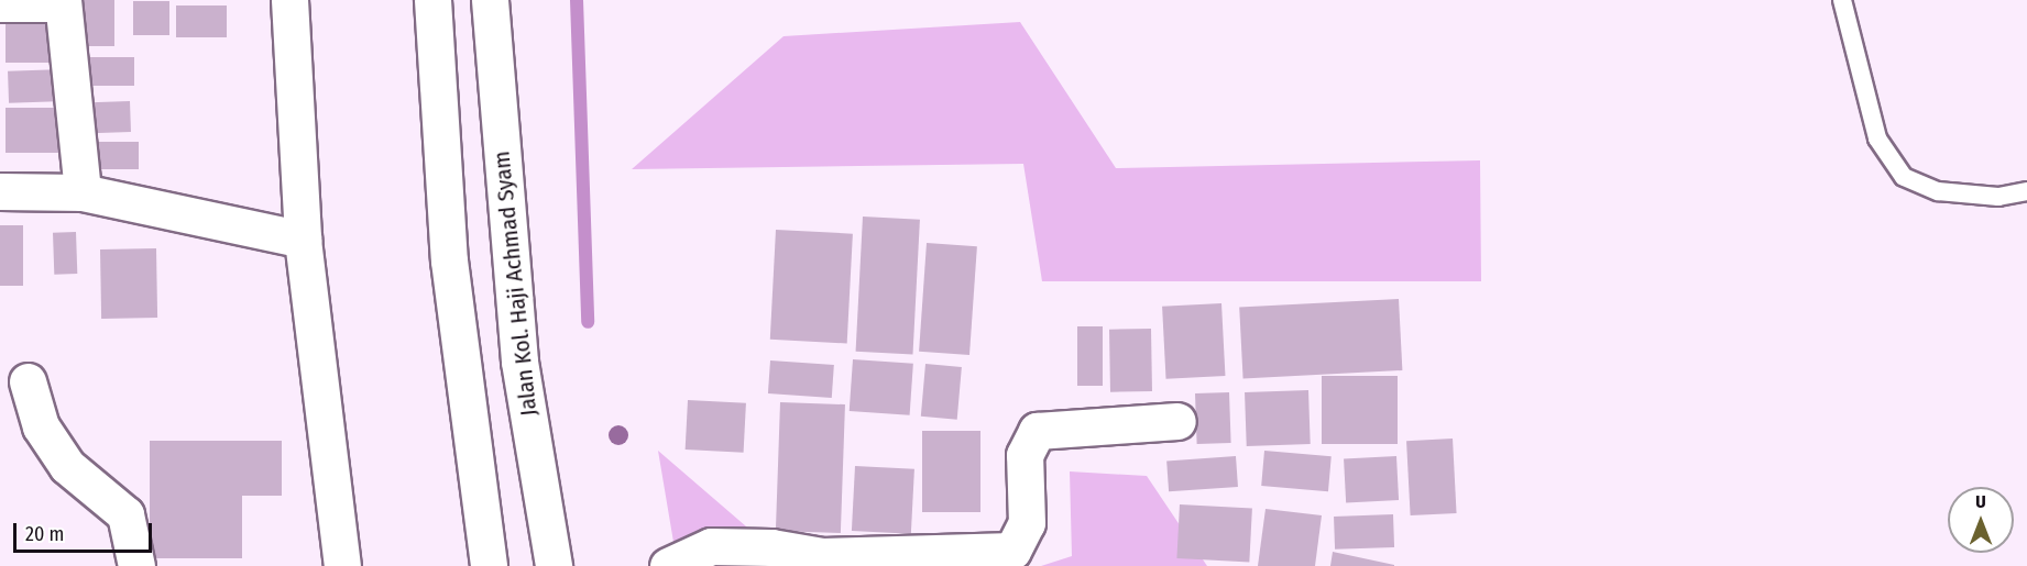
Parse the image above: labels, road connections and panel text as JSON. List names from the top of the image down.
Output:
{
  "streets": {
    "street": ["Jalan Kol. Haji Achmad Syam"]
  },
  "scale_bar": "20 m",
  "north": "top"
}
